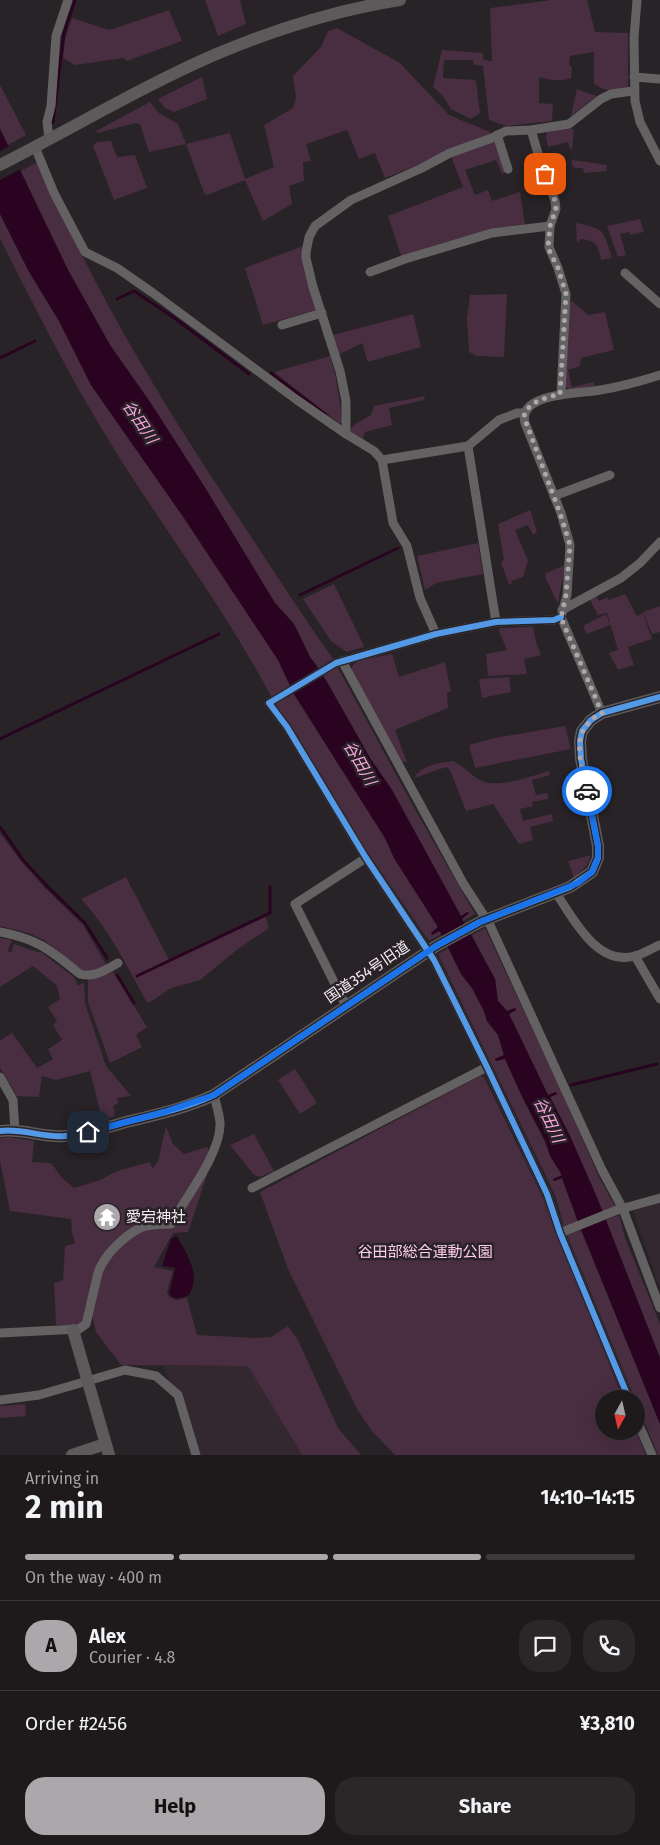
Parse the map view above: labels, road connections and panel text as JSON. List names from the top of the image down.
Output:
{
  "streets": {
    "street": ["国道354号旧道"]
  },
  "water": ["谷田川"],
  "parks": ["谷田部総合運動公園"],
  "places": {
    "temple": ["愛宕神社"]
  },
  "north": "bottom",
  "page": {
    "heading": ["2 min", "Arriving in", "14:10–14:15"],
    "panel": [
      "Alex",
      "Courier · 4.8",
      "Order #2456",
      "¥3,810"
    ],
    "bar": "On the way · 400 m",
    "round": "A",
    "buttons": ["Help", "Share"]
  }
}
